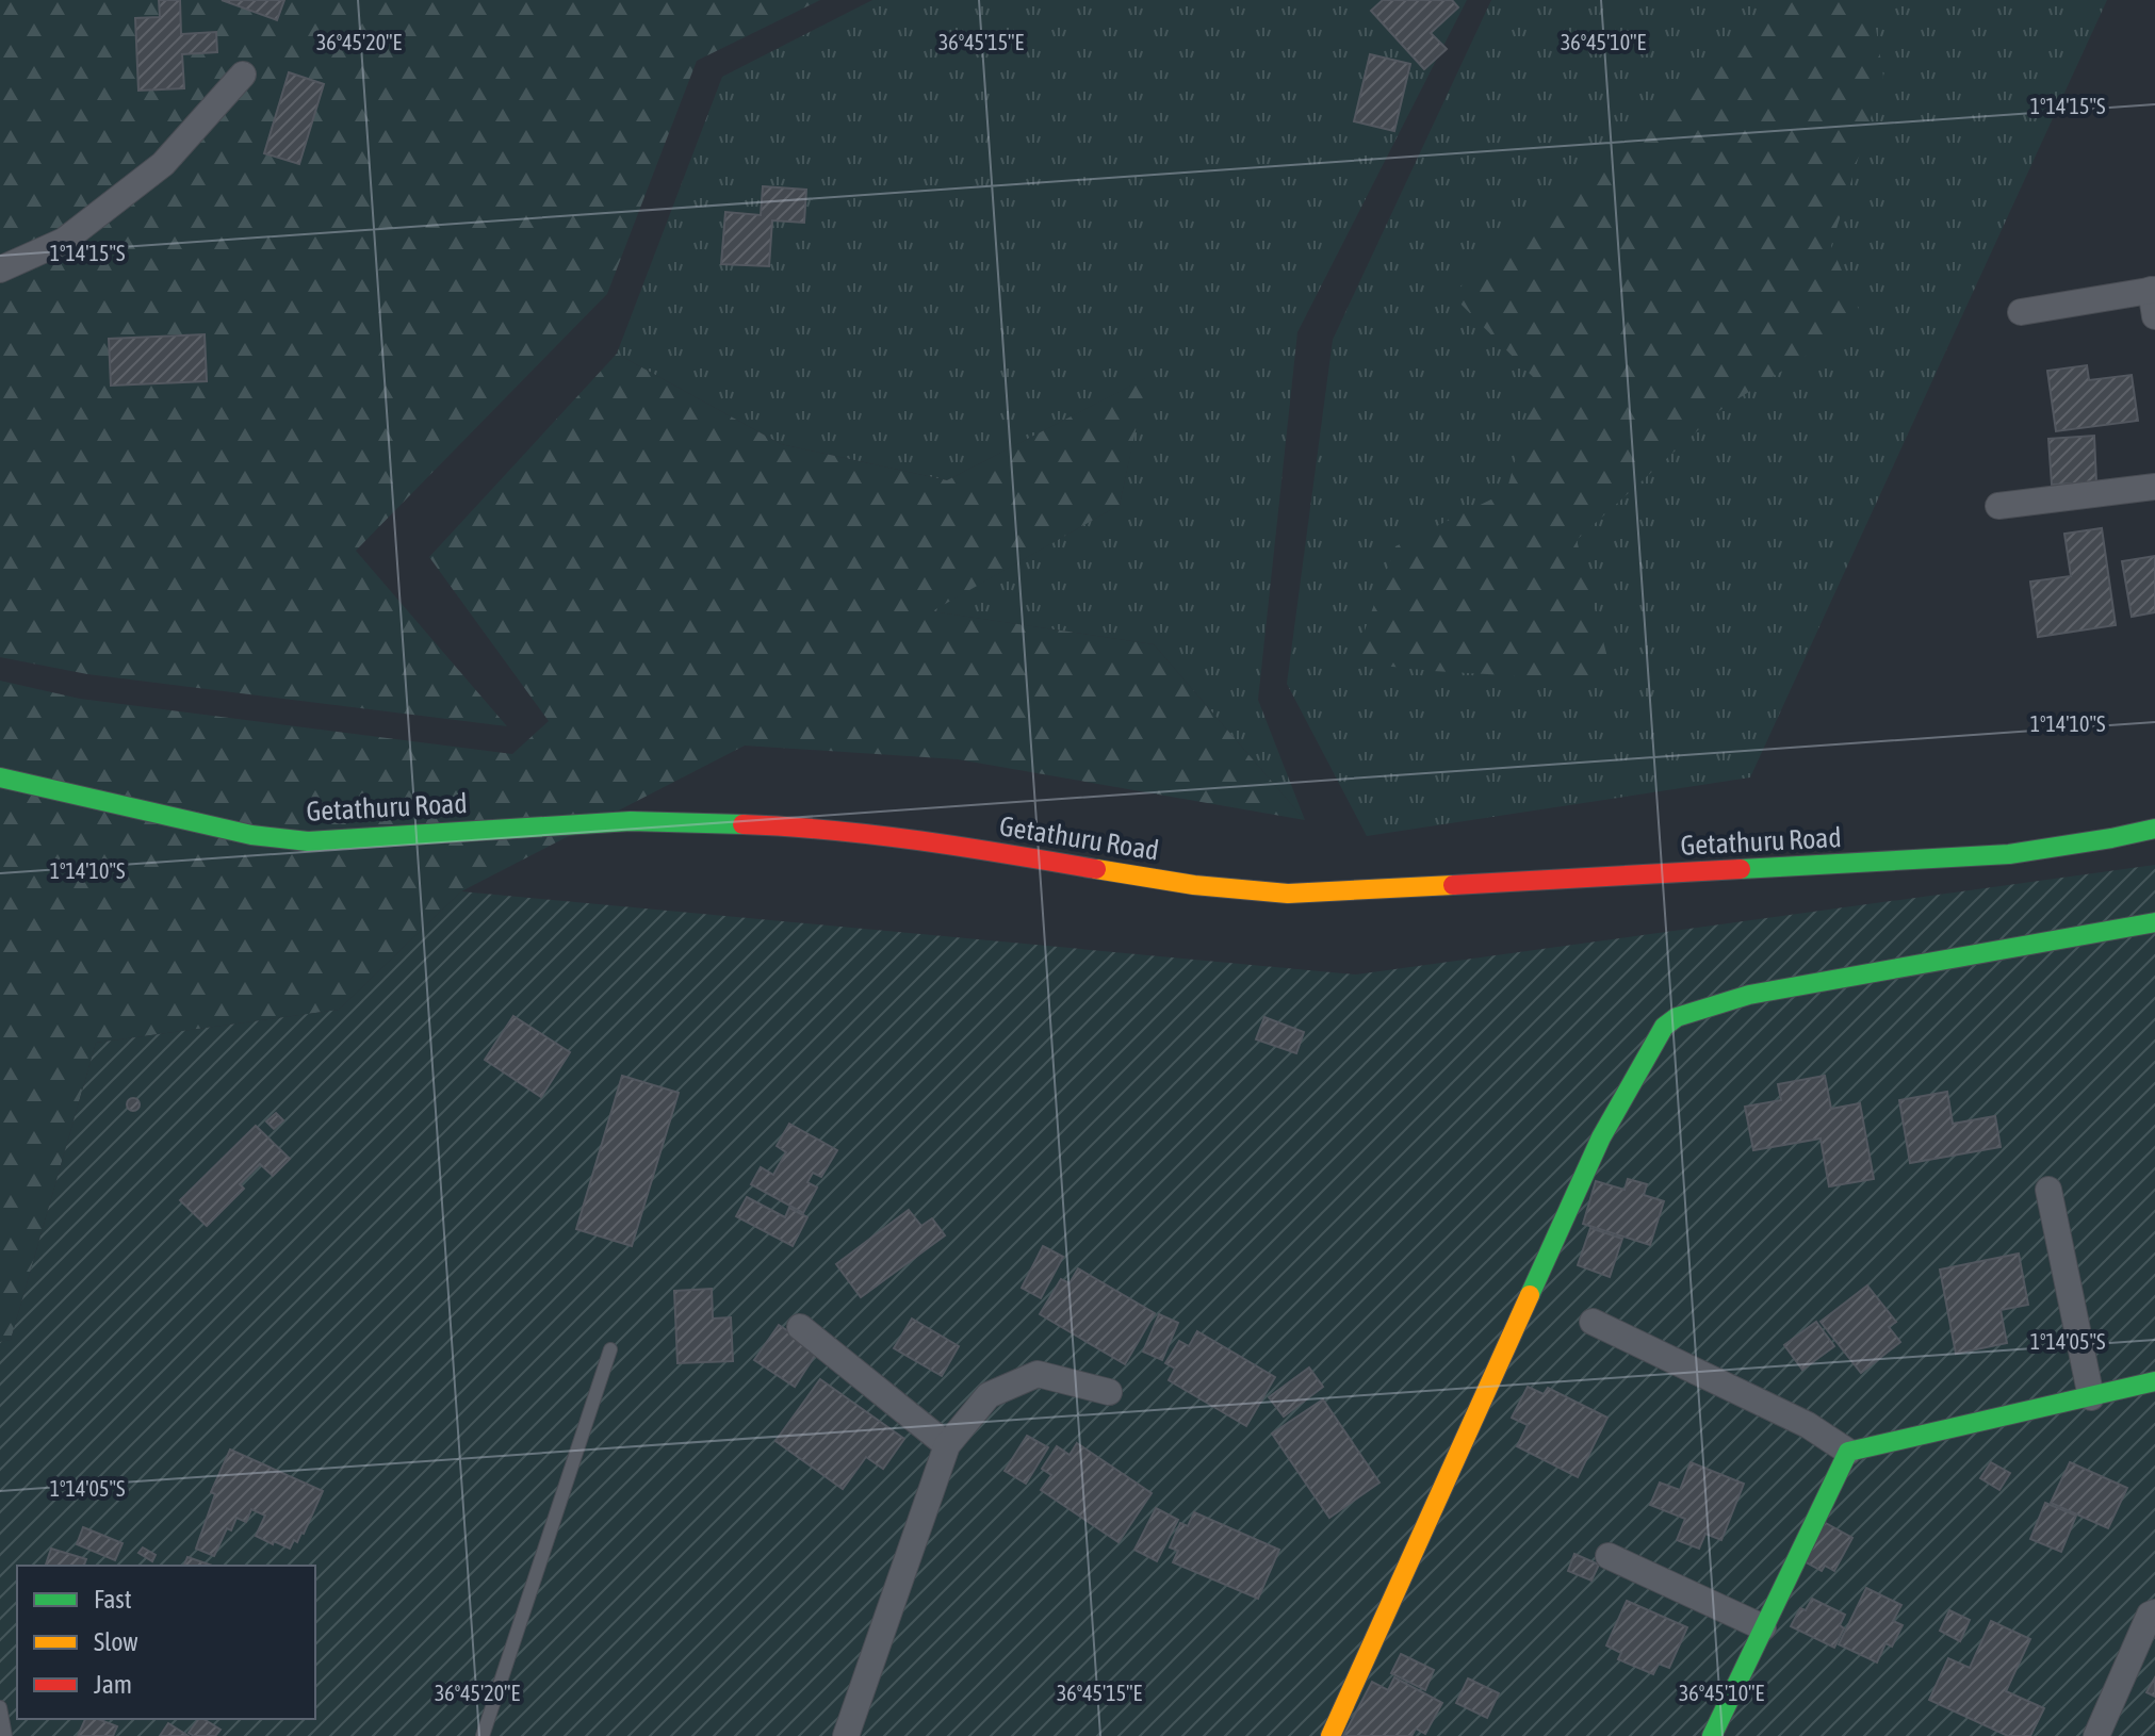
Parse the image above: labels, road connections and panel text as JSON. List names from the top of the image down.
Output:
{
  "streets": {
    "main road": ["Getathuru Road"]
  },
  "legend": ["Fast", "Slow", "Jam"],
  "coordinates": [
    "36°45'20\"E",
    "36°45'15\"E",
    "36°45'10\"E",
    "1°14'15\"S",
    "1°14'10\"S",
    "1°14'05\"S"
  ]
}
